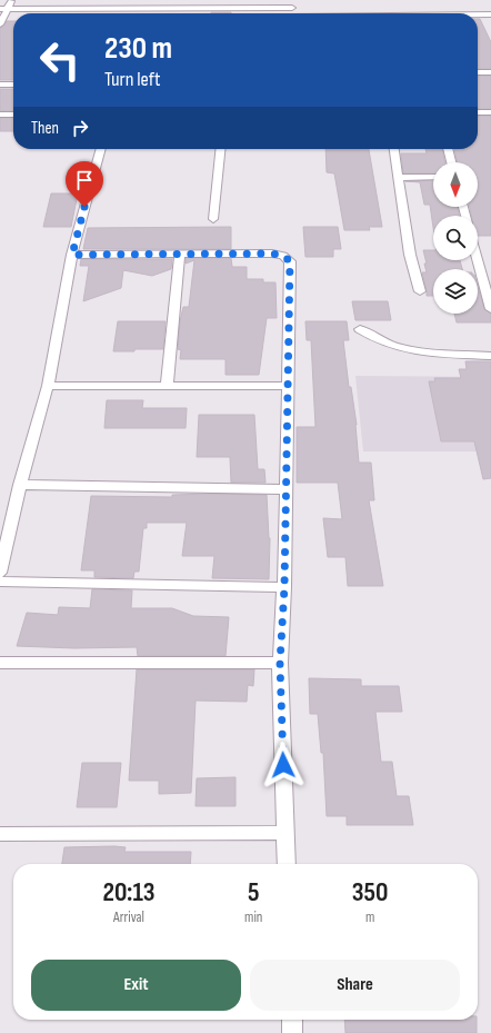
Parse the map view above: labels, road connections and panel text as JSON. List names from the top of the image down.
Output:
{
  "north": "bottom",
  "page": {
    "turn": ["230 m", "Turn left"],
    "then": "Then",
    "eta": [
      "20:13",
      "Arrival",
      "5",
      "min",
      "350",
      "m"
    ],
    "buttons": ["Exit", "Share"]
  }
}
